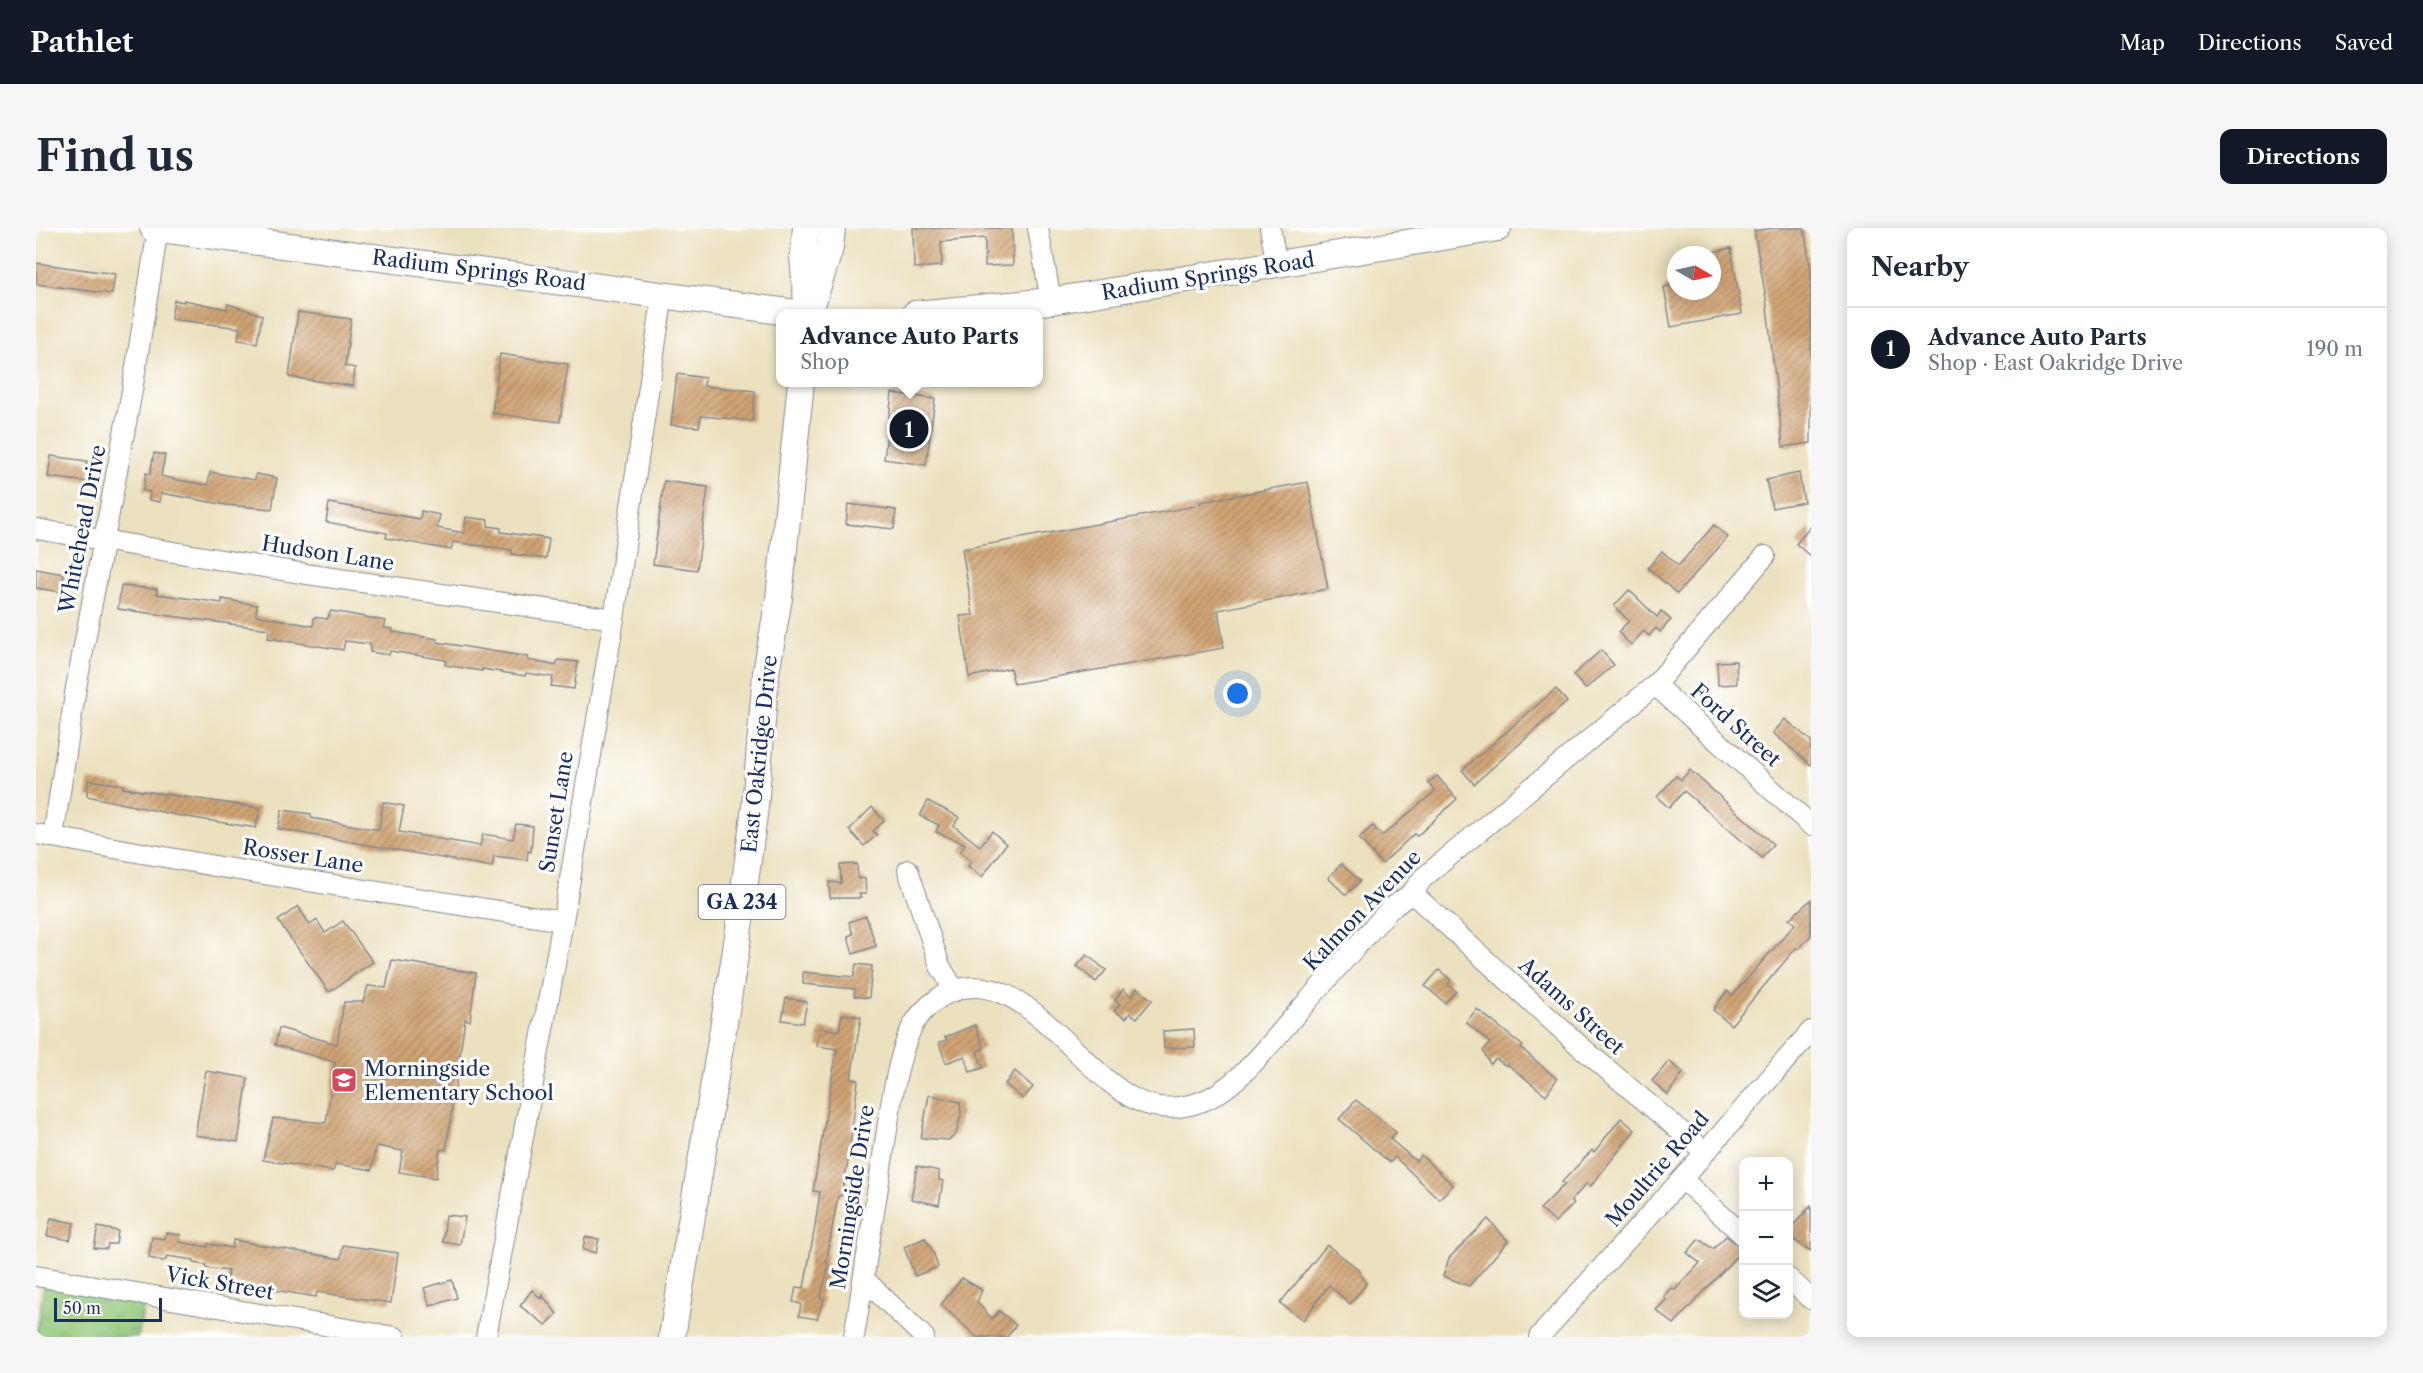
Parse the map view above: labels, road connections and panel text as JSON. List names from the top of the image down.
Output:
{
  "streets": {
    "main road": ["Radium Springs Road", "East Oakridge Drive", "GA 234"],
    "street": [
      "Whitehead Drive",
      "Hudson Lane",
      "Ford Street",
      "Sunset Lane",
      "Rosser Lane",
      "Kalmon Avenue",
      "Adams Street",
      "Moultrie Road",
      "Morningside Drive",
      "Vick Street"
    ]
  },
  "crossings": [
    ["Radium Springs Road", "Whitehead Drive"],
    ["Radium Springs Road", "Sunset Lane"],
    ["Whitehead Drive", "Hudson Lane"],
    ["Whitehead Drive", "Rosser Lane"],
    ["Hudson Lane", "Sunset Lane"],
    ["Ford Street", "Kalmon Avenue"],
    ["Sunset Lane", "Rosser Lane"],
    ["Kalmon Avenue", "Adams Street"],
    ["Kalmon Avenue", "Morningside Drive"],
    ["Adams Street", "Moultrie Road"]
  ],
  "places": {
    "school or university": ["Morningside Elementary School"]
  },
  "scale_bar": "50 m",
  "north": "right",
  "page": {
    "header": "Pathlet",
    "nav": ["Map", "Directions", "Saved"],
    "buttons": "Directions",
    "title": "Find us",
    "heading": "Nearby",
    "list": [
      {
        "mark": "1",
        "name": "Advance Auto Parts",
        "note": "Shop · East Oakridge Drive",
        "value": "190 m"
      }
    ],
    "popup": ["Advance Auto Parts", "Shop"],
    "pins": "1",
    "map_buttons": ["+", "−"],
    "scale": "50 m"
  }
}
